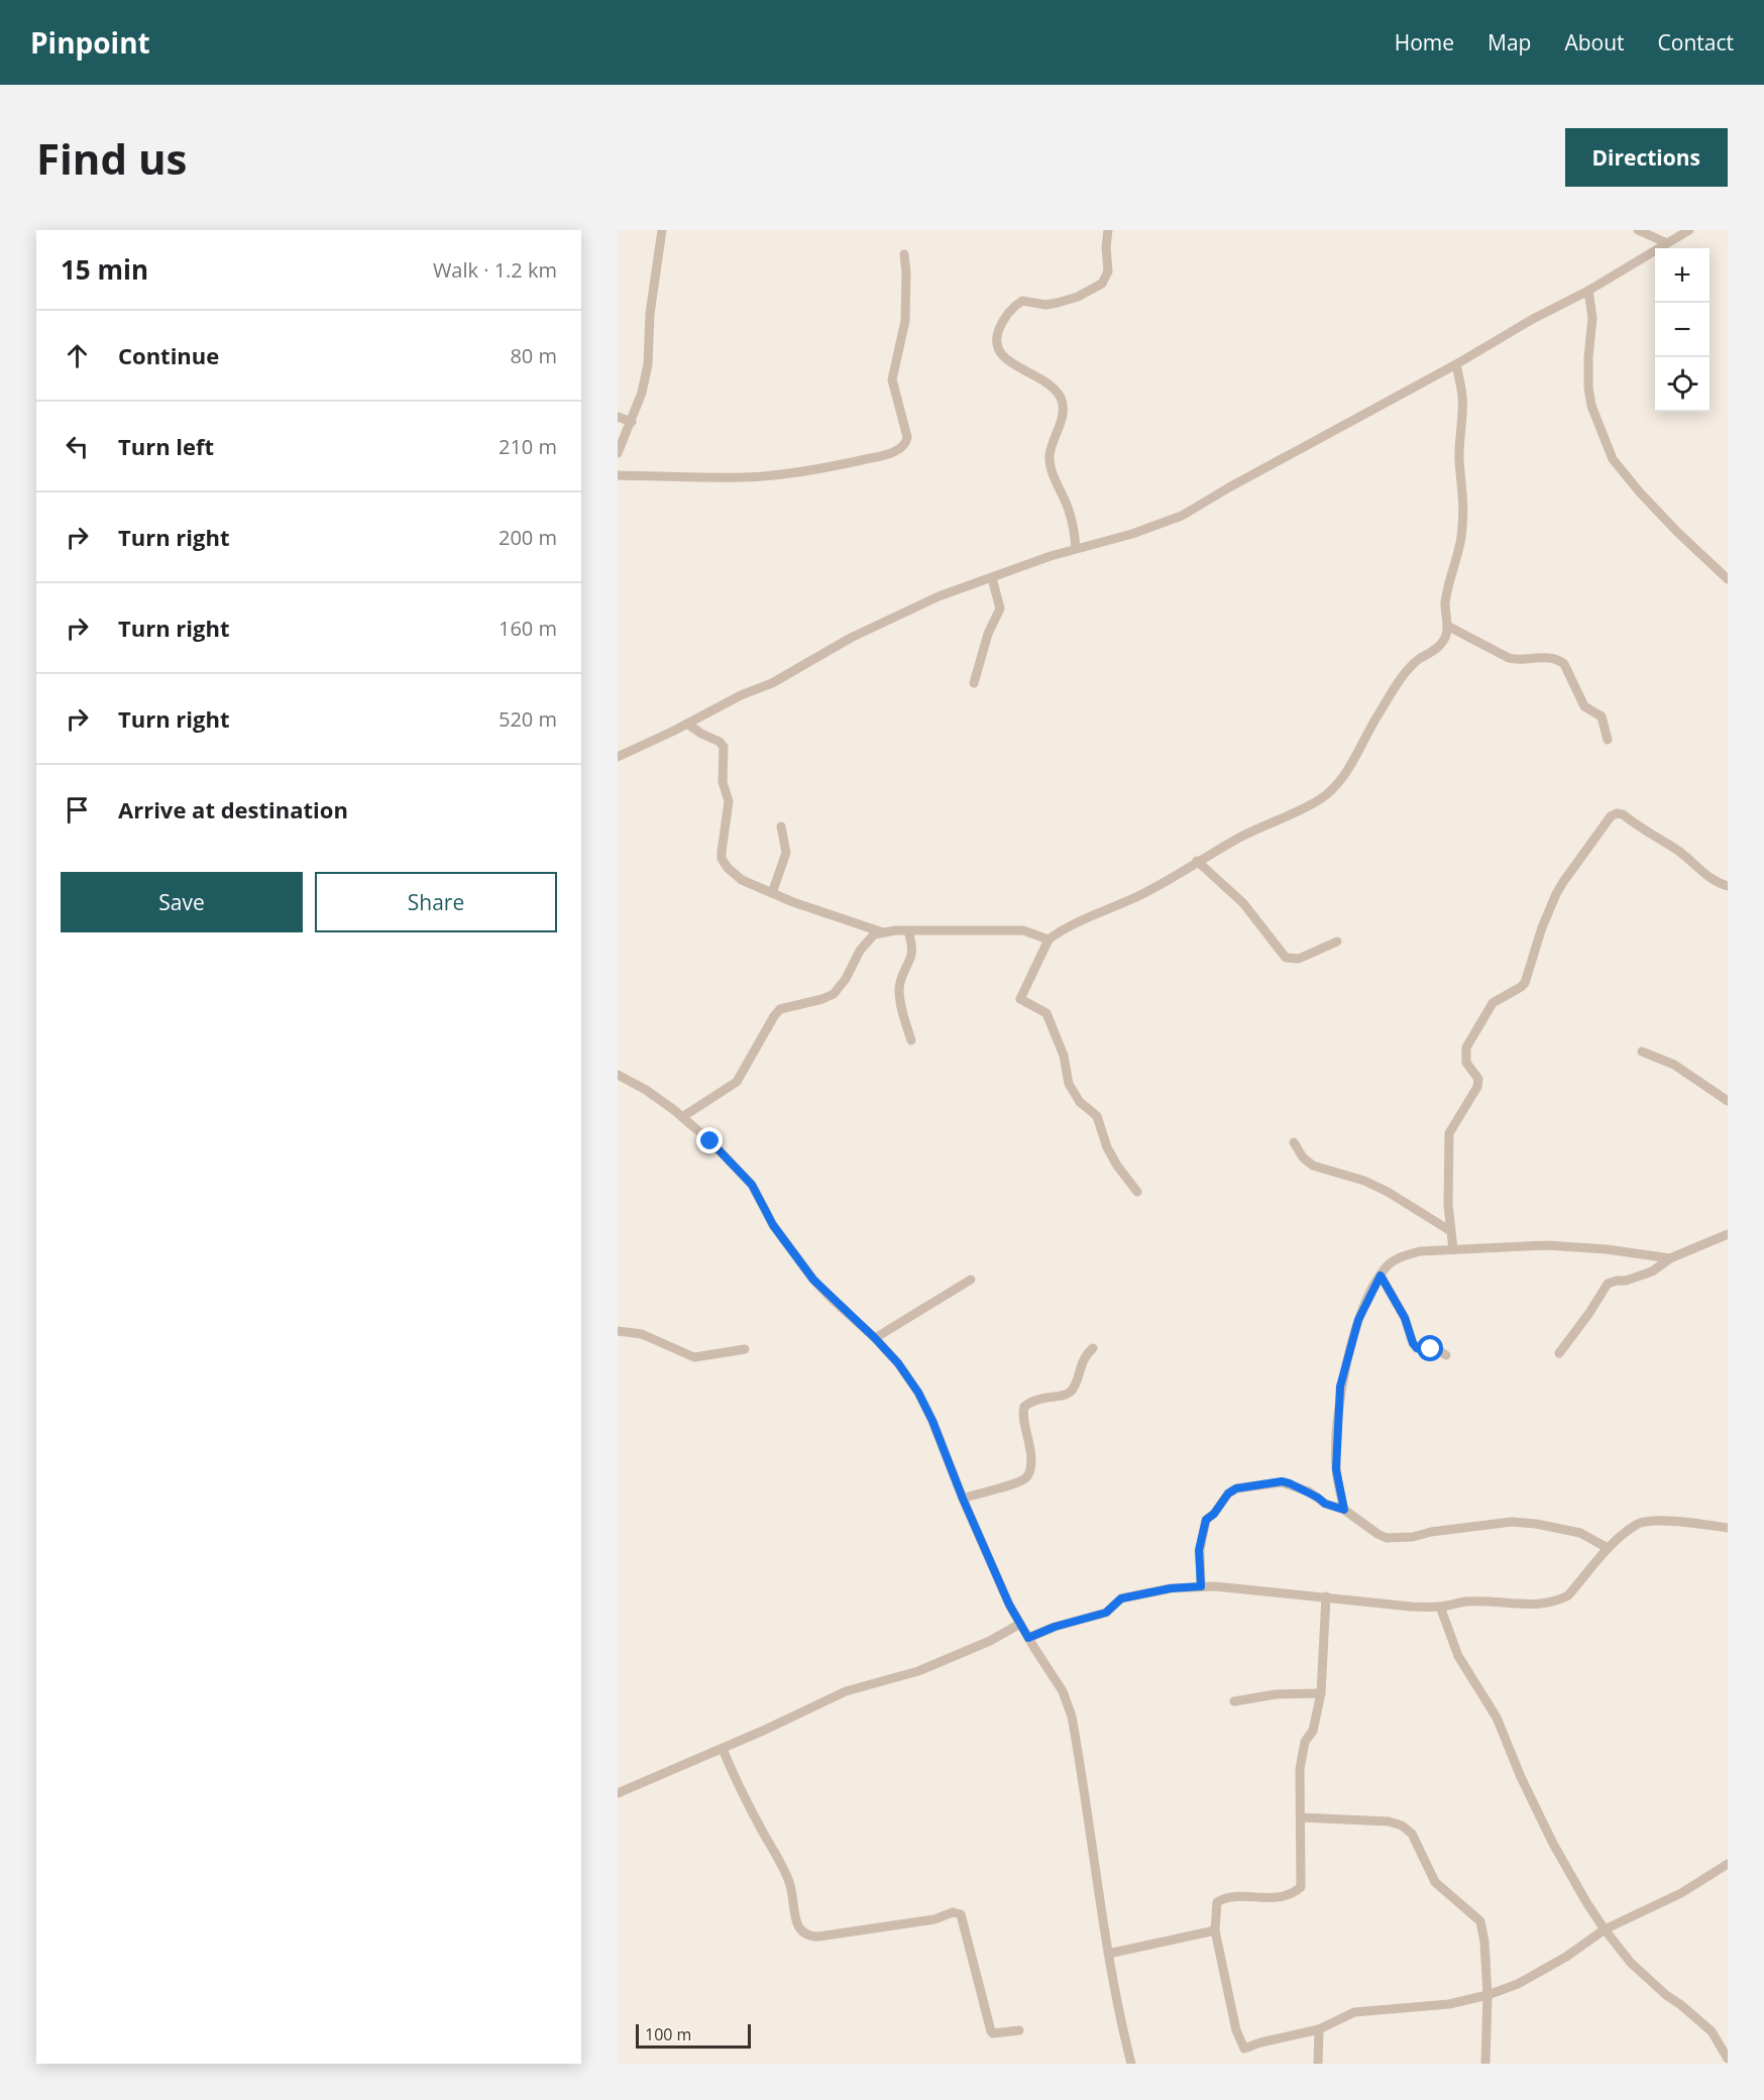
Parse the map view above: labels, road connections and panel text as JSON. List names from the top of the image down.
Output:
{
  "scale_bar": "100 m",
  "page": {
    "header": "Pinpoint",
    "nav": [
      "Home",
      "Map",
      "About",
      "Contact"
    ],
    "buttons": [
      "Directions",
      ["Save", "Share"]
    ],
    "title": "Find us",
    "heading": ["15 min", "Walk · 1.2 km"],
    "map_buttons": ["+", "−"],
    "list": [
      ["Continue", "80 m"],
      ["Turn left", "210 m"],
      ["Turn right", "200 m"],
      ["Turn right", "160 m"],
      ["Turn right", "520 m"],
      "Arrive at destination"
    ],
    "scale": "100 m"
  }
}
